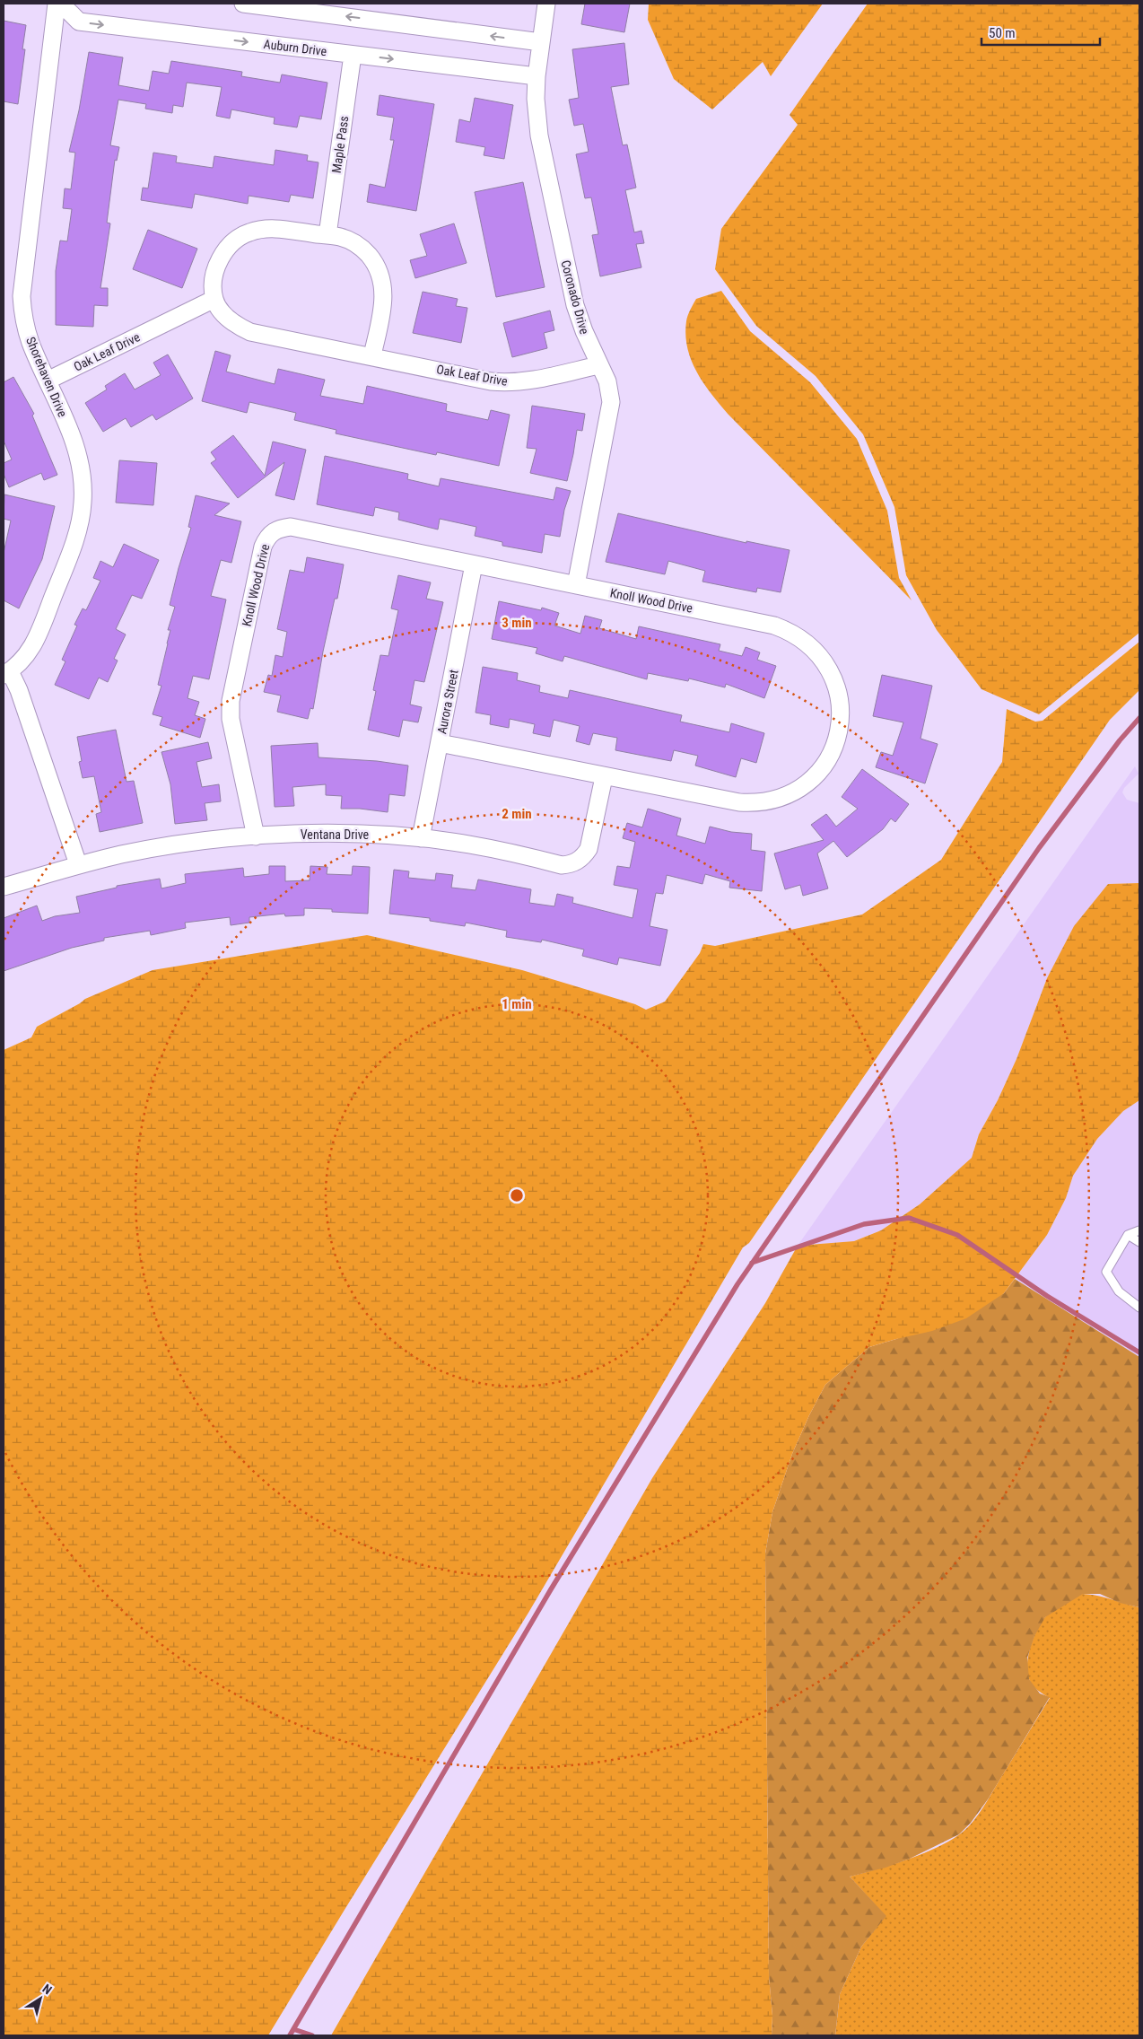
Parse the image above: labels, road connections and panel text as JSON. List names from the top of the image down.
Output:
{
  "streets": {
    "street": [
      "Auburn Drive",
      "Maple Pass",
      "Coronado Drive",
      "Oak Leaf Drive",
      "Shorehaven Drive",
      "Knoll Wood Drive",
      "Aurora Street",
      "Ventana Drive"
    ]
  },
  "crossings": [
    ["Auburn Drive", "Maple Pass"],
    ["Auburn Drive", "Coronado Drive"],
    ["Maple Pass", "Oak Leaf Drive"],
    ["Coronado Drive", "Oak Leaf Drive"],
    ["Coronado Drive", "Knoll Wood Drive"],
    ["Oak Leaf Drive", "Shorehaven Drive"],
    ["Knoll Wood Drive", "Aurora Street"],
    ["Knoll Wood Drive", "Ventana Drive"],
    ["Aurora Street", "Ventana Drive"]
  ],
  "scale_bar": "50 m",
  "north": "top right",
  "rings": ["3 min", "2 min", "1 min"]
}
